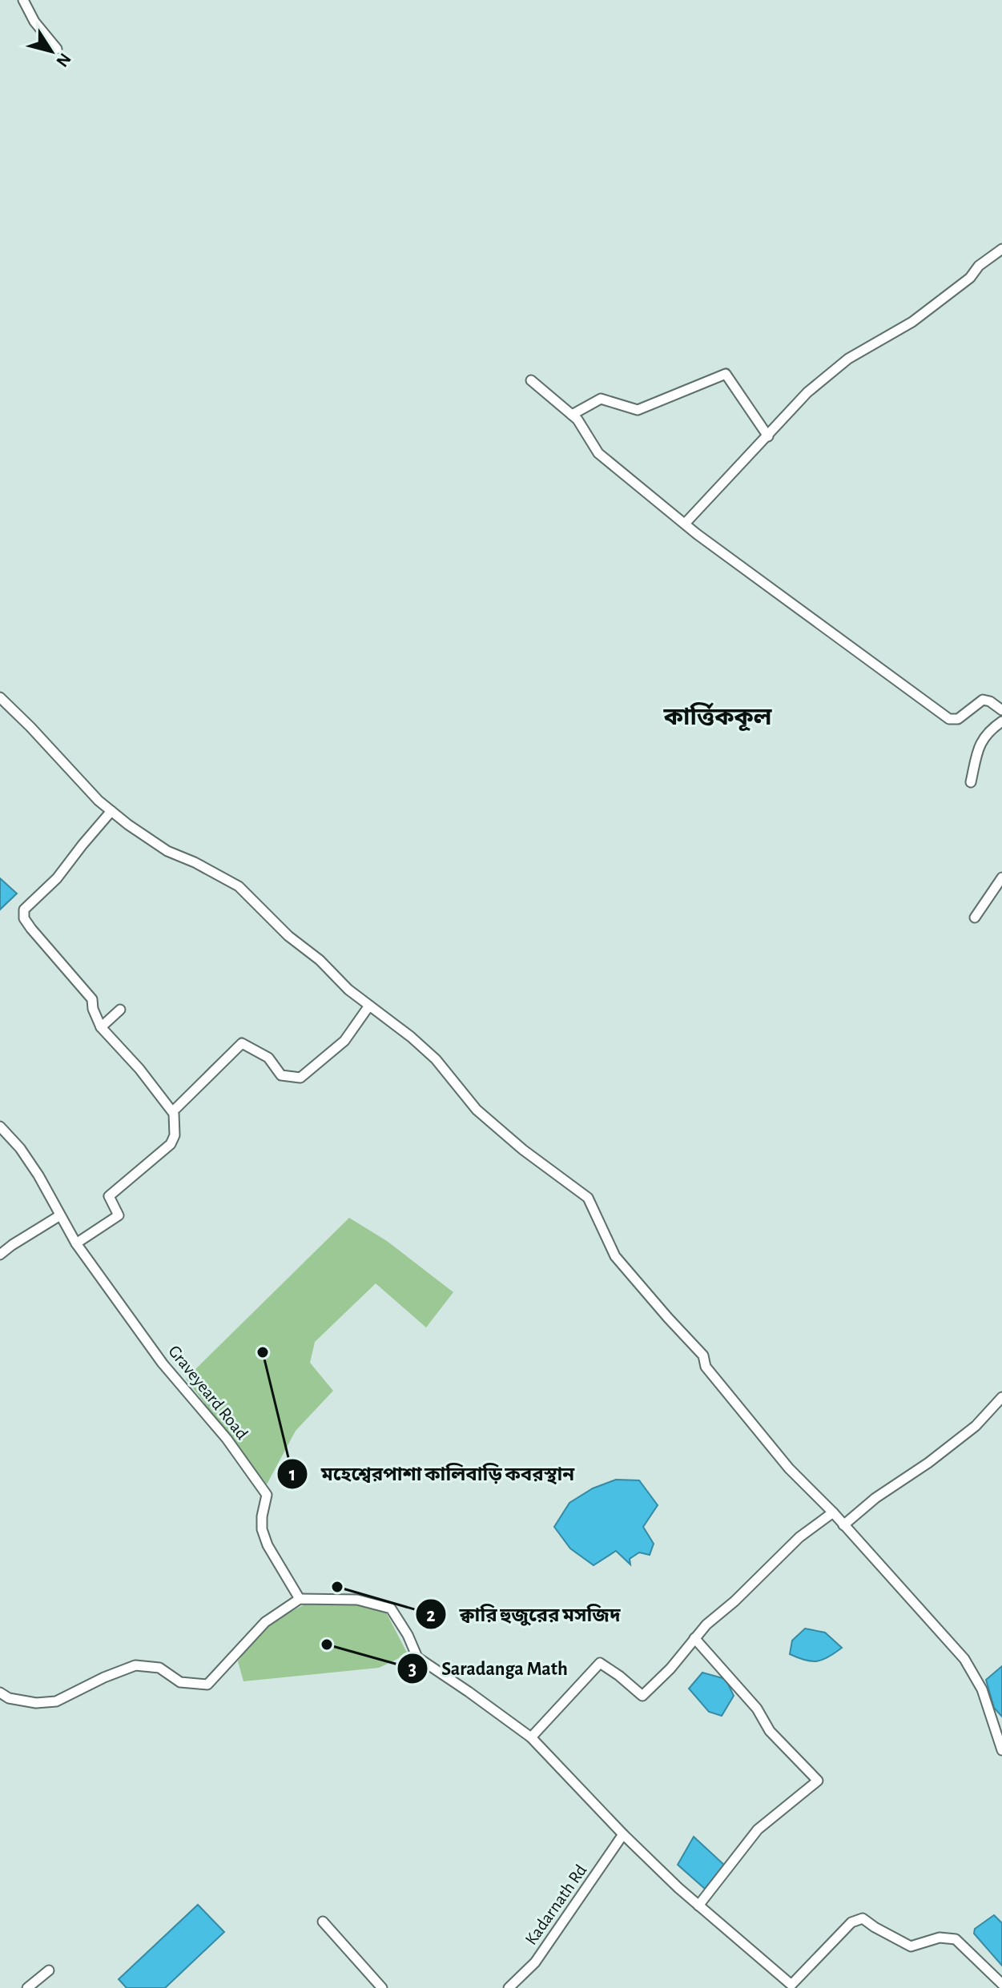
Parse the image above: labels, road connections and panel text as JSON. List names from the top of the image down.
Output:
{
  "streets": {
    "street": ["Graveyeard Road", "Kadarnath Rd"]
  },
  "districts": ["কার্ত্তিককূল"],
  "places": ["মহেশ্বেরপাশা কালিবাড়ি কবরস্থান", "ক্বারি হুজুরের মসজিদ", "Saradanga Math"],
  "north": "bottom right"
}
